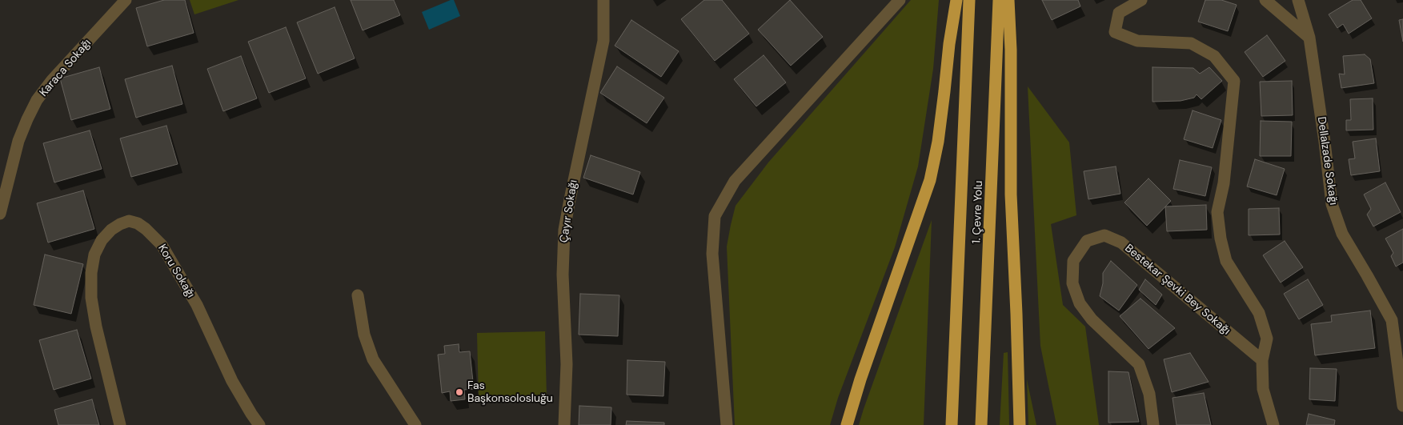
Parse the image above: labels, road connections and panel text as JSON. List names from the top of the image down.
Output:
{
  "streets": {
    "highway": ["1. Çevre Yolu"],
    "street": [
      "Karaca Sokağı",
      "Dellalzade Sokağı",
      "Çayır Sokağı",
      "Koru Sokağı",
      "Bestekar Şevki Bey Sokağı"
    ]
  },
  "places": ["Fas Başkonsolosluğu"]
}
